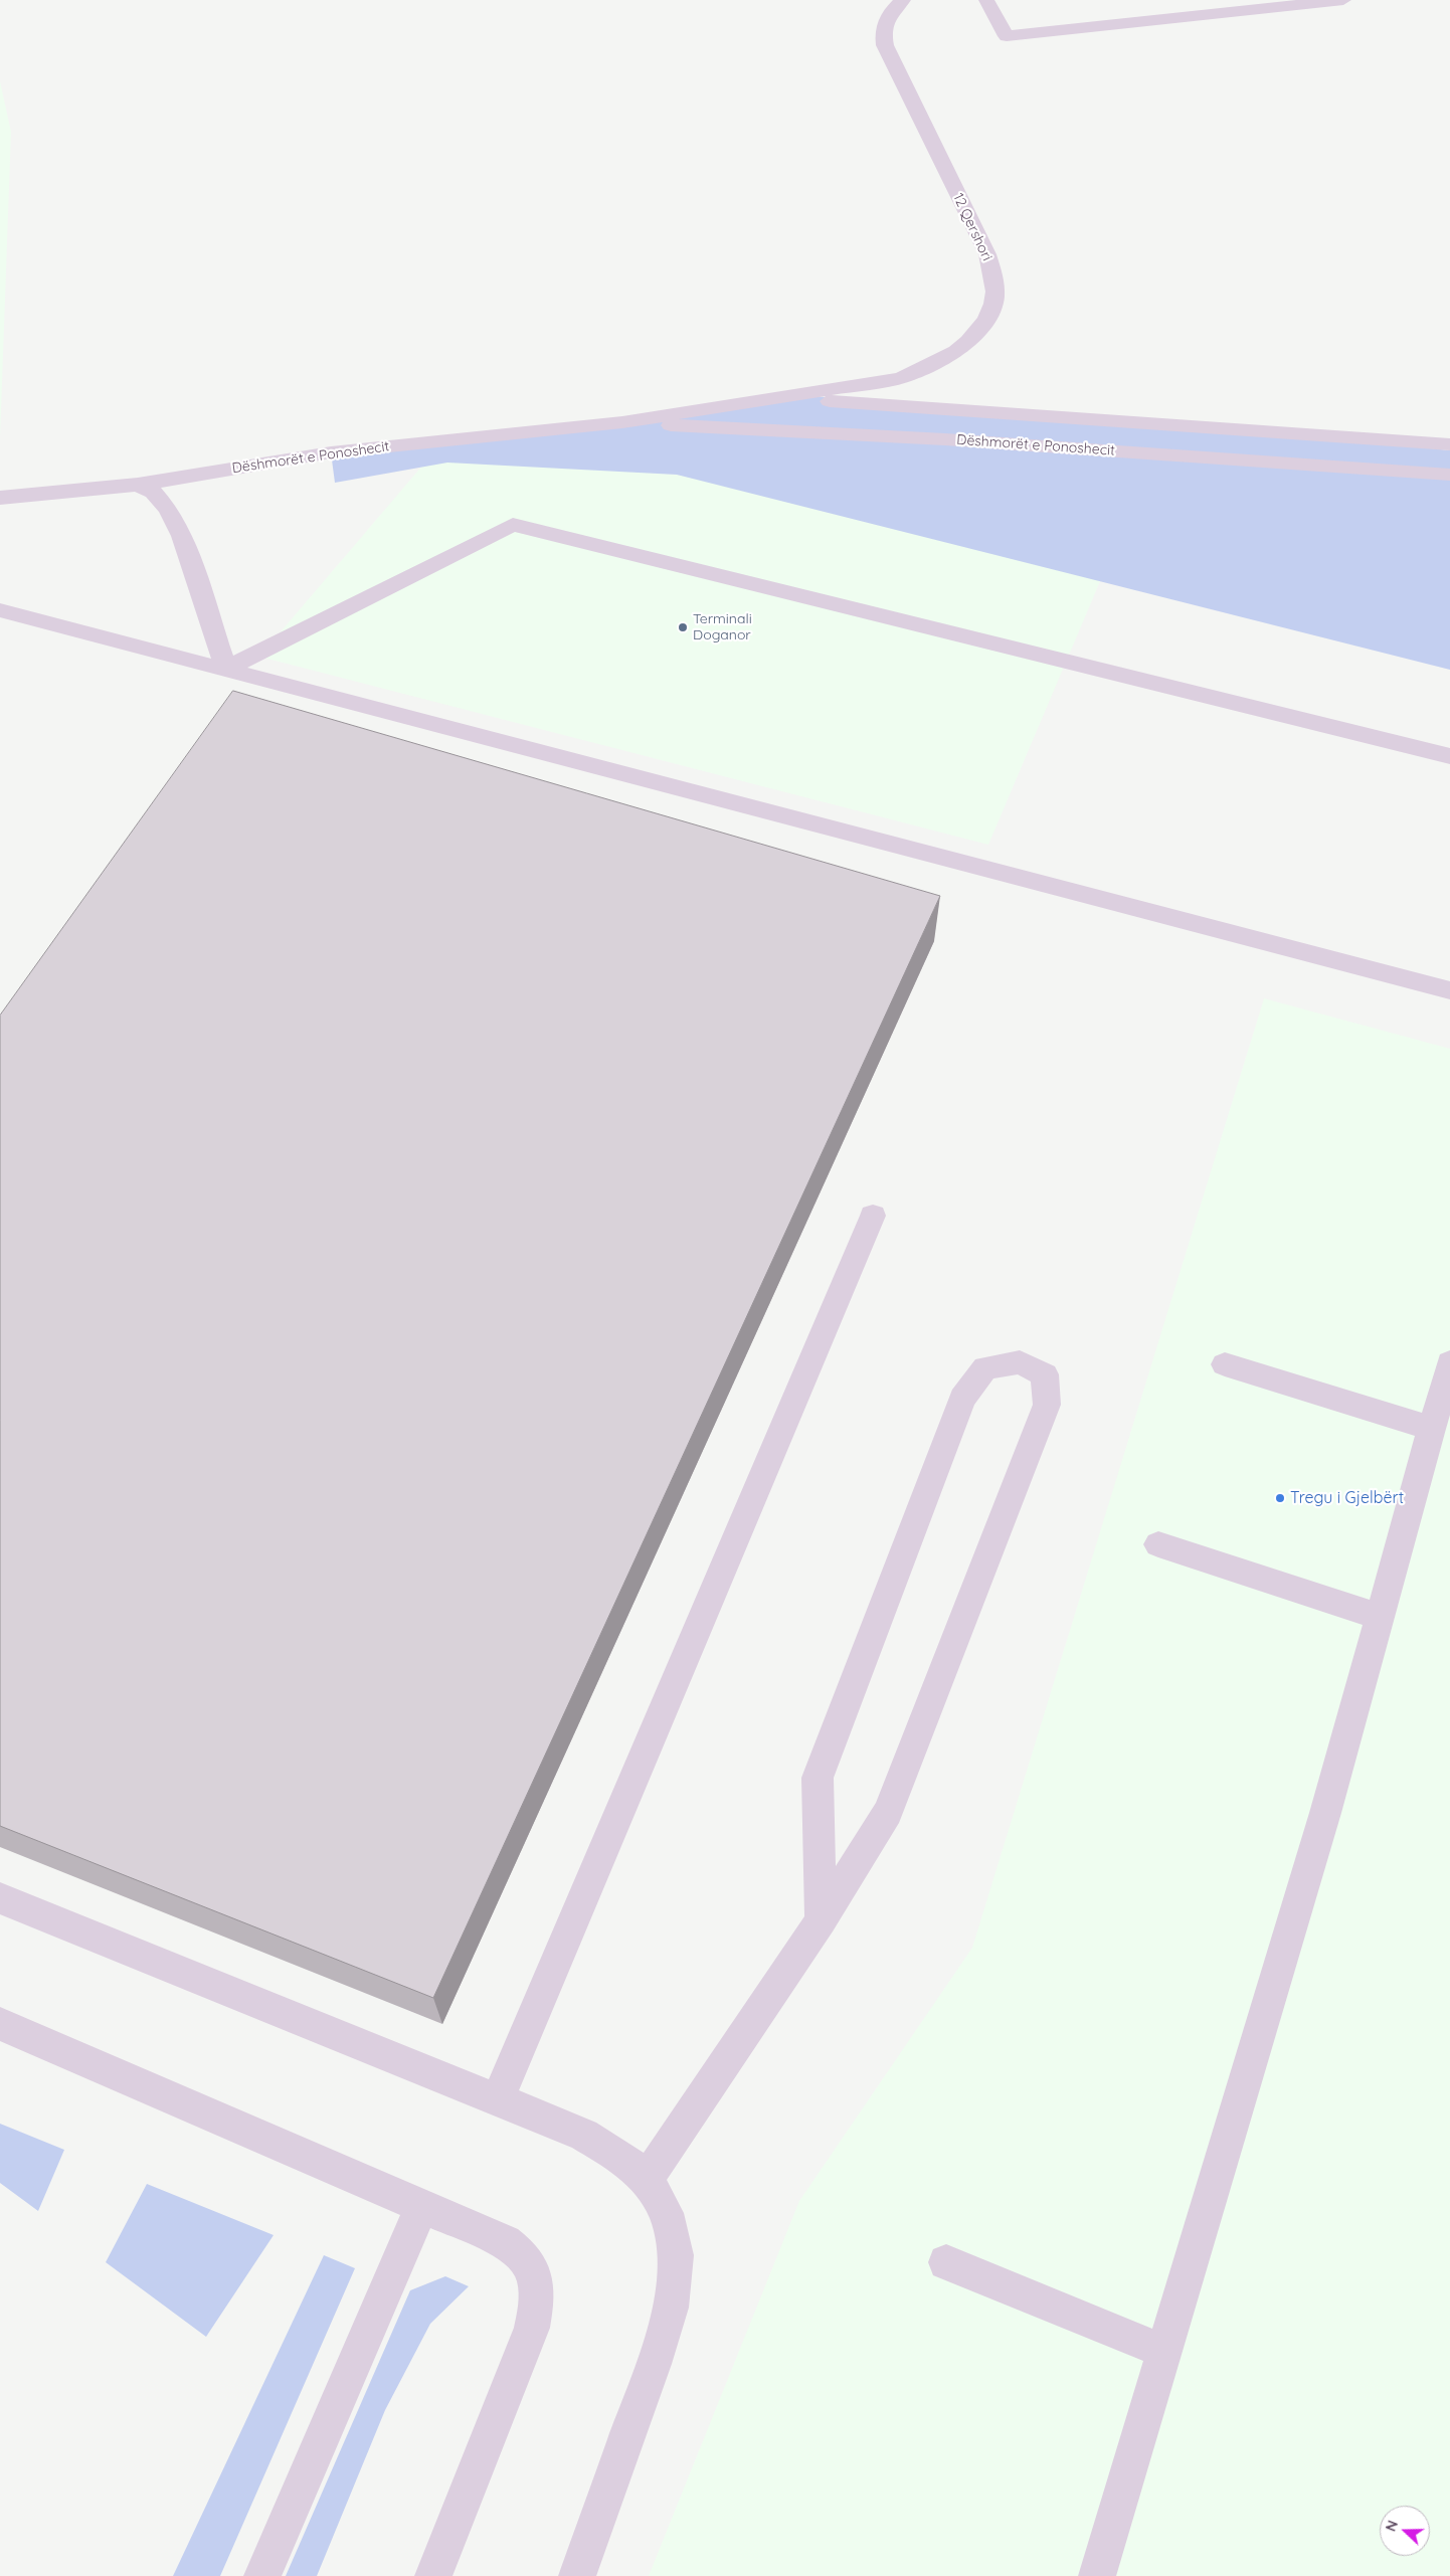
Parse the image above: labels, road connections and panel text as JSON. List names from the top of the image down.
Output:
{
  "streets": {
    "street": ["12 Qershori", "Dëshmorët e Ponoshecit"]
  },
  "crossings": [
    ["12 Qershori", "Dëshmorët e Ponoshecit"]
  ],
  "places": ["Terminali Doganor", "Tregu i Gjelbërt"],
  "north": "left"
}
